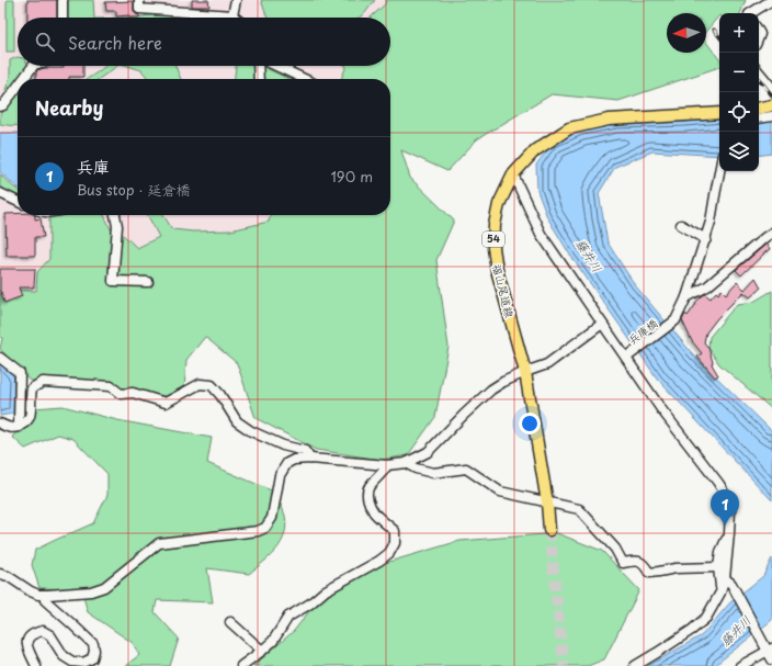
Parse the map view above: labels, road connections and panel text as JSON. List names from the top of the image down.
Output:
{
  "streets": {
    "main road": ["54", "福山尾道線"],
    "street": ["兵庫橋"]
  },
  "water": ["藤井川"],
  "north": "left",
  "page": {
    "map_buttons": ["+", "−"],
    "search": "Search here",
    "heading": "Nearby",
    "list": [
      {
        "mark": "1",
        "name": "兵庫",
        "note": "Bus stop · 延倉橋",
        "value": "190 m"
      }
    ],
    "pins": "1"
  }
}
